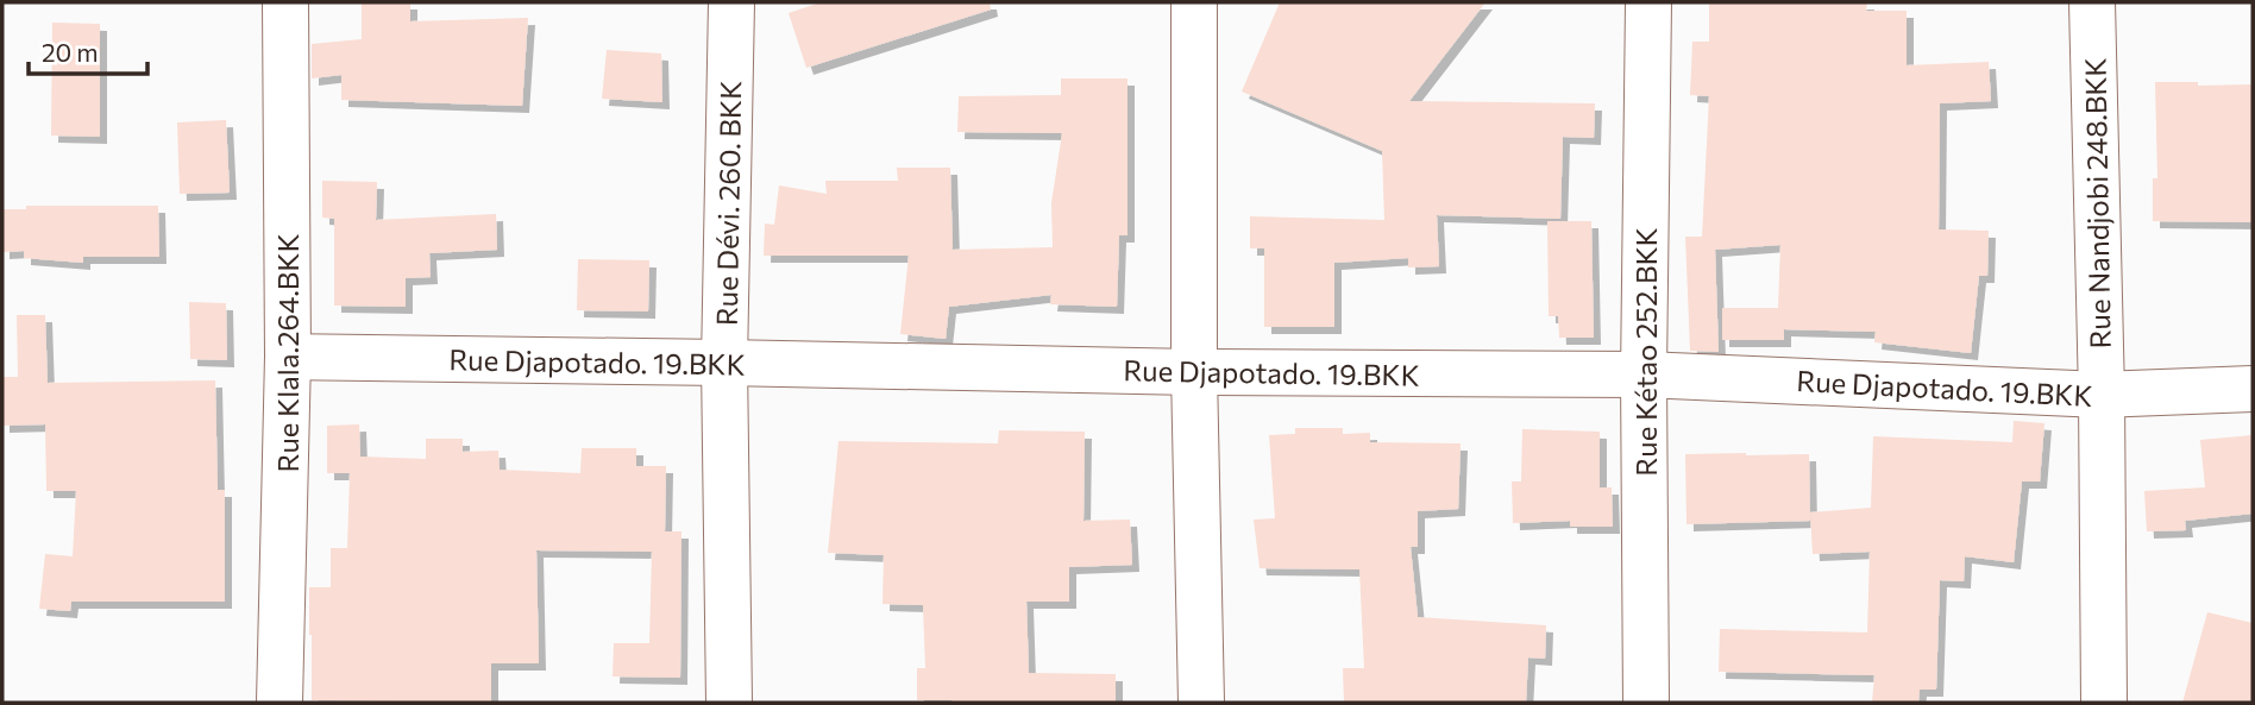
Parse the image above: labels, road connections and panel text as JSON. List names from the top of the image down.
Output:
{
  "streets": {
    "street": [
      "Rue Dévi. 260. BKK",
      "Rue Nandjobi 248.BKK",
      "Rue Kétao 252.BKK",
      "Rue Klala.264.BKK",
      "Rue Djapotado. 19.BKK"
    ]
  },
  "crossings": [
    ["Rue Dévi. 260. BKK", "Rue Djapotado. 19.BKK"],
    ["Rue Nandjobi 248.BKK", "Rue Djapotado. 19.BKK"],
    ["Rue Kétao 252.BKK", "Rue Djapotado. 19.BKK"],
    ["Rue Klala.264.BKK", "Rue Djapotado. 19.BKK"]
  ],
  "scale_bar": "20 m"
}
